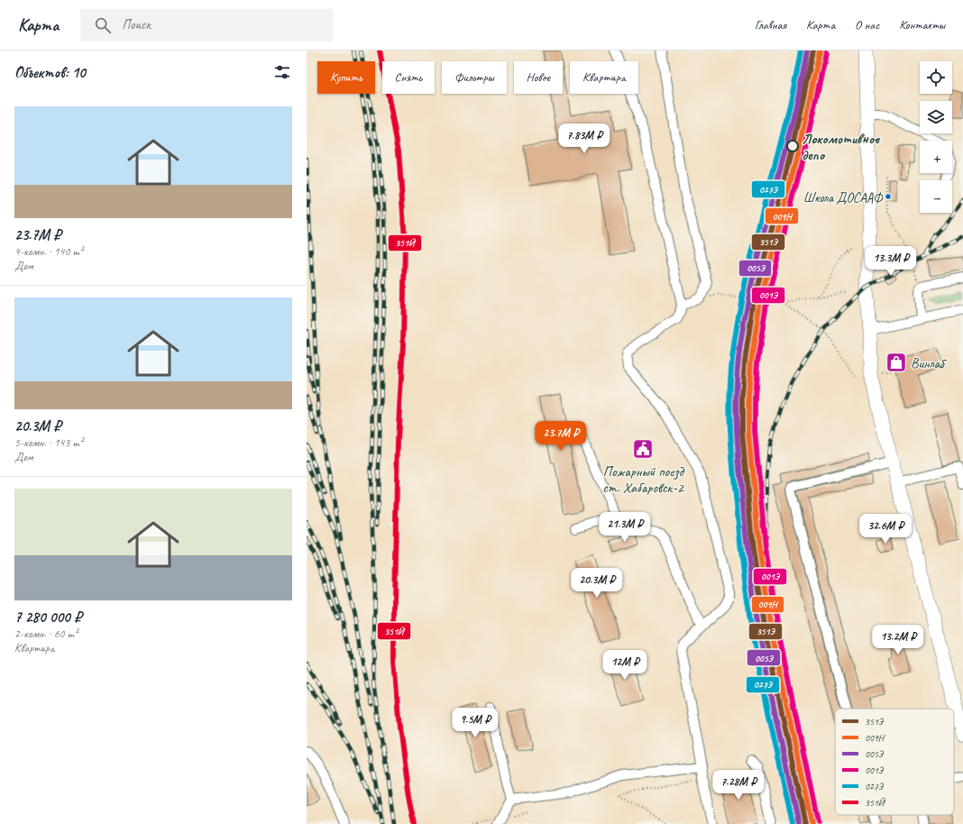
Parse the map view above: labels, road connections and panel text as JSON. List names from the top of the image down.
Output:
{
  "places": {
    "other": ["Локомотивное депо", "Школа ДОСААФ"],
    "shop": ["Винлаб"],
    "public building": ["Пожарный поезд ст. Хабаровск-2"]
  },
  "lines": [
    "transit line 351Э",
    "transit line 005Э",
    "transit line 027Э",
    "transit line 351Й",
    "transit line 009Н",
    "transit line 001Э"
  ],
  "legend": [
    "351Э",
    "009Н",
    "005Э",
    "001Э",
    "027Э",
    "351Й"
  ],
  "page": {
    "header": "Карта",
    "search": "Поиск",
    "nav": [
      "Главная",
      "Карта",
      "О нас",
      "Контакты"
    ],
    "heading": "Объектов: 10",
    "map_buttons": ["+", "−"],
    "chip": [
      "Купить",
      "Снять",
      "Фильтры",
      "Новое",
      "Квартира"
    ],
    "list": [
      {
        "name": "23.7M ₽",
        "note": "4-комн. · 140 m² · Дом"
      },
      {
        "name": "20.3M ₽",
        "note": "5-комн. · 143 m² · Дом"
      },
      {
        "name": "7 280 000 ₽",
        "note": "2-комн. · 60 m² · Квартира"
      }
    ],
    "price": [
      "7.83M ₽",
      "13.3M ₽",
      "23.7M ₽",
      "21.3M ₽",
      "32.6M ₽",
      "20.3M ₽",
      "13.2M ₽",
      "12M ₽",
      "9.5M ₽",
      "7.28M ₽"
    ]
  }
}
